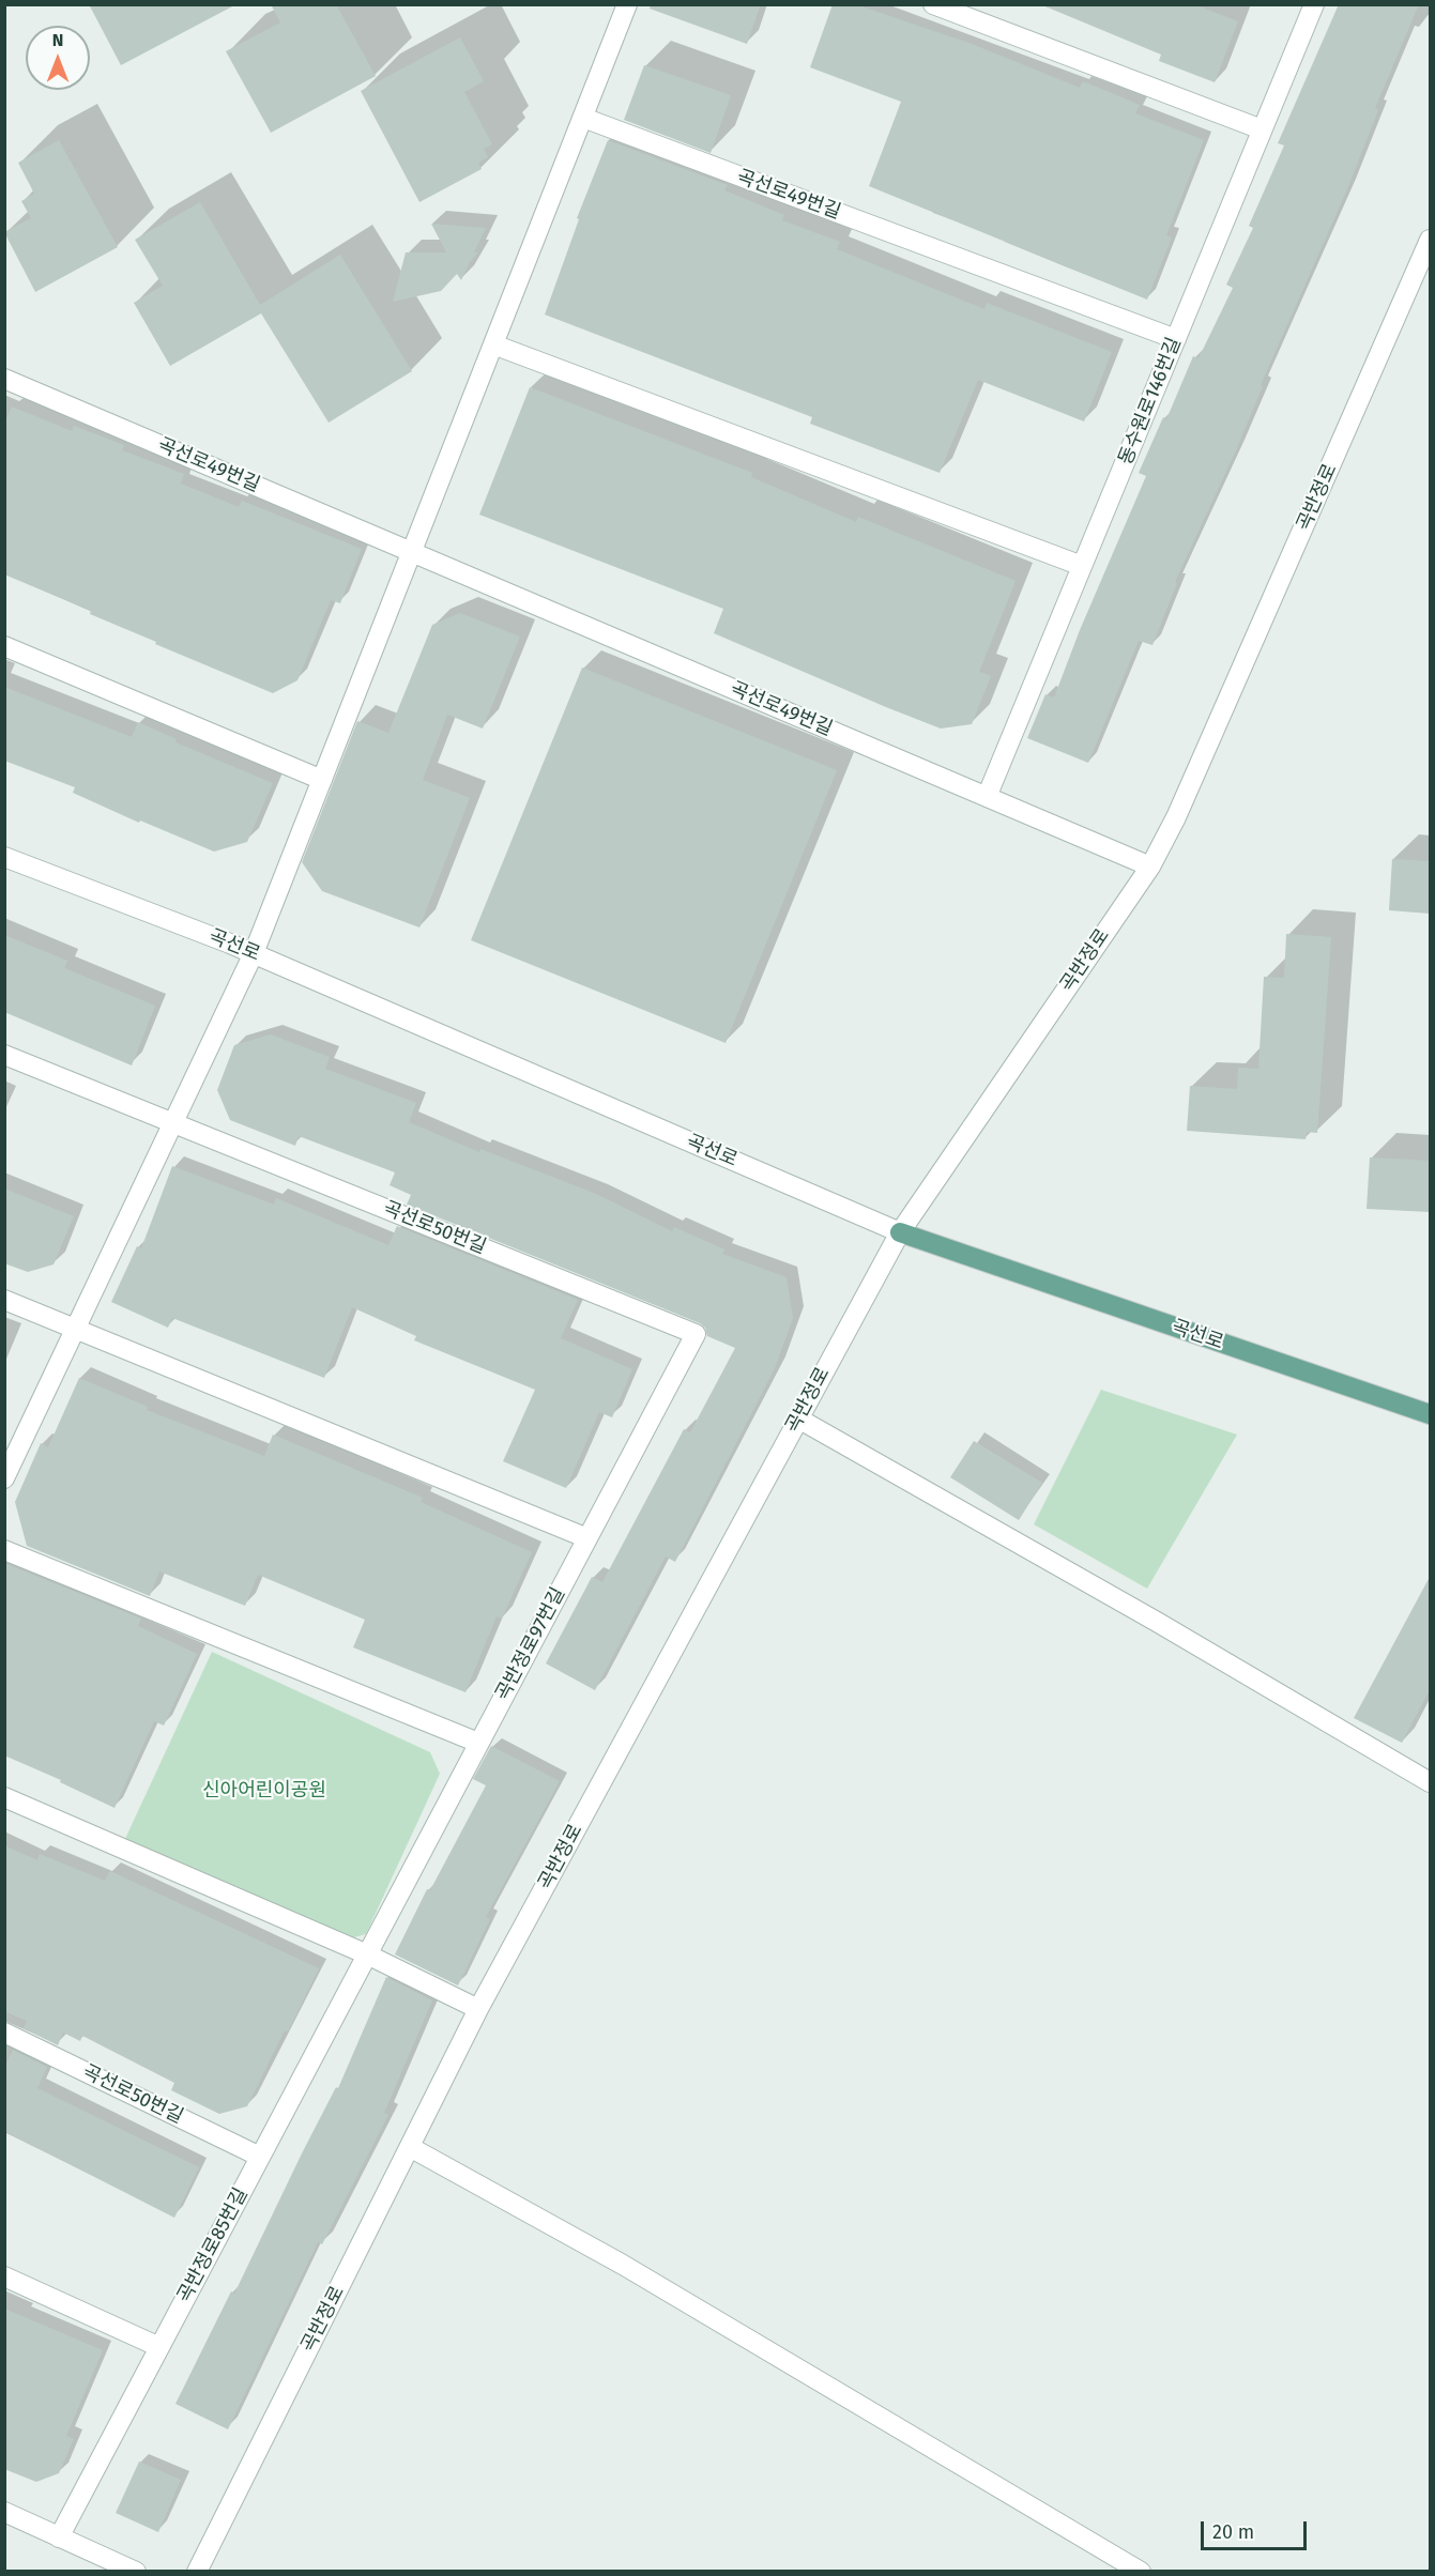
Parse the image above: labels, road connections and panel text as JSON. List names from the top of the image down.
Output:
{
  "streets": {
    "main road": ["곡선로"],
    "street": [
      "곡선로49번길",
      "동수원로146번길",
      "곡반정로",
      "곡선로50번길",
      "곡반정로97번길",
      "곡반정로85번길"
    ]
  },
  "crossings": [
    ["곡선로49번길", "동수원로146번길"],
    ["곡선로49번길", "곡반정로"],
    ["곡반정로", "곡선로"],
    ["곡선로50번길", "곡반정로97번길"],
    ["곡선로50번길", "곡반정로85번길"],
    ["곡반정로97번길", "곡반정로85번길"]
  ],
  "parks": ["신아어린이공원"],
  "scale_bar": "20 m",
  "north": "top"
}
